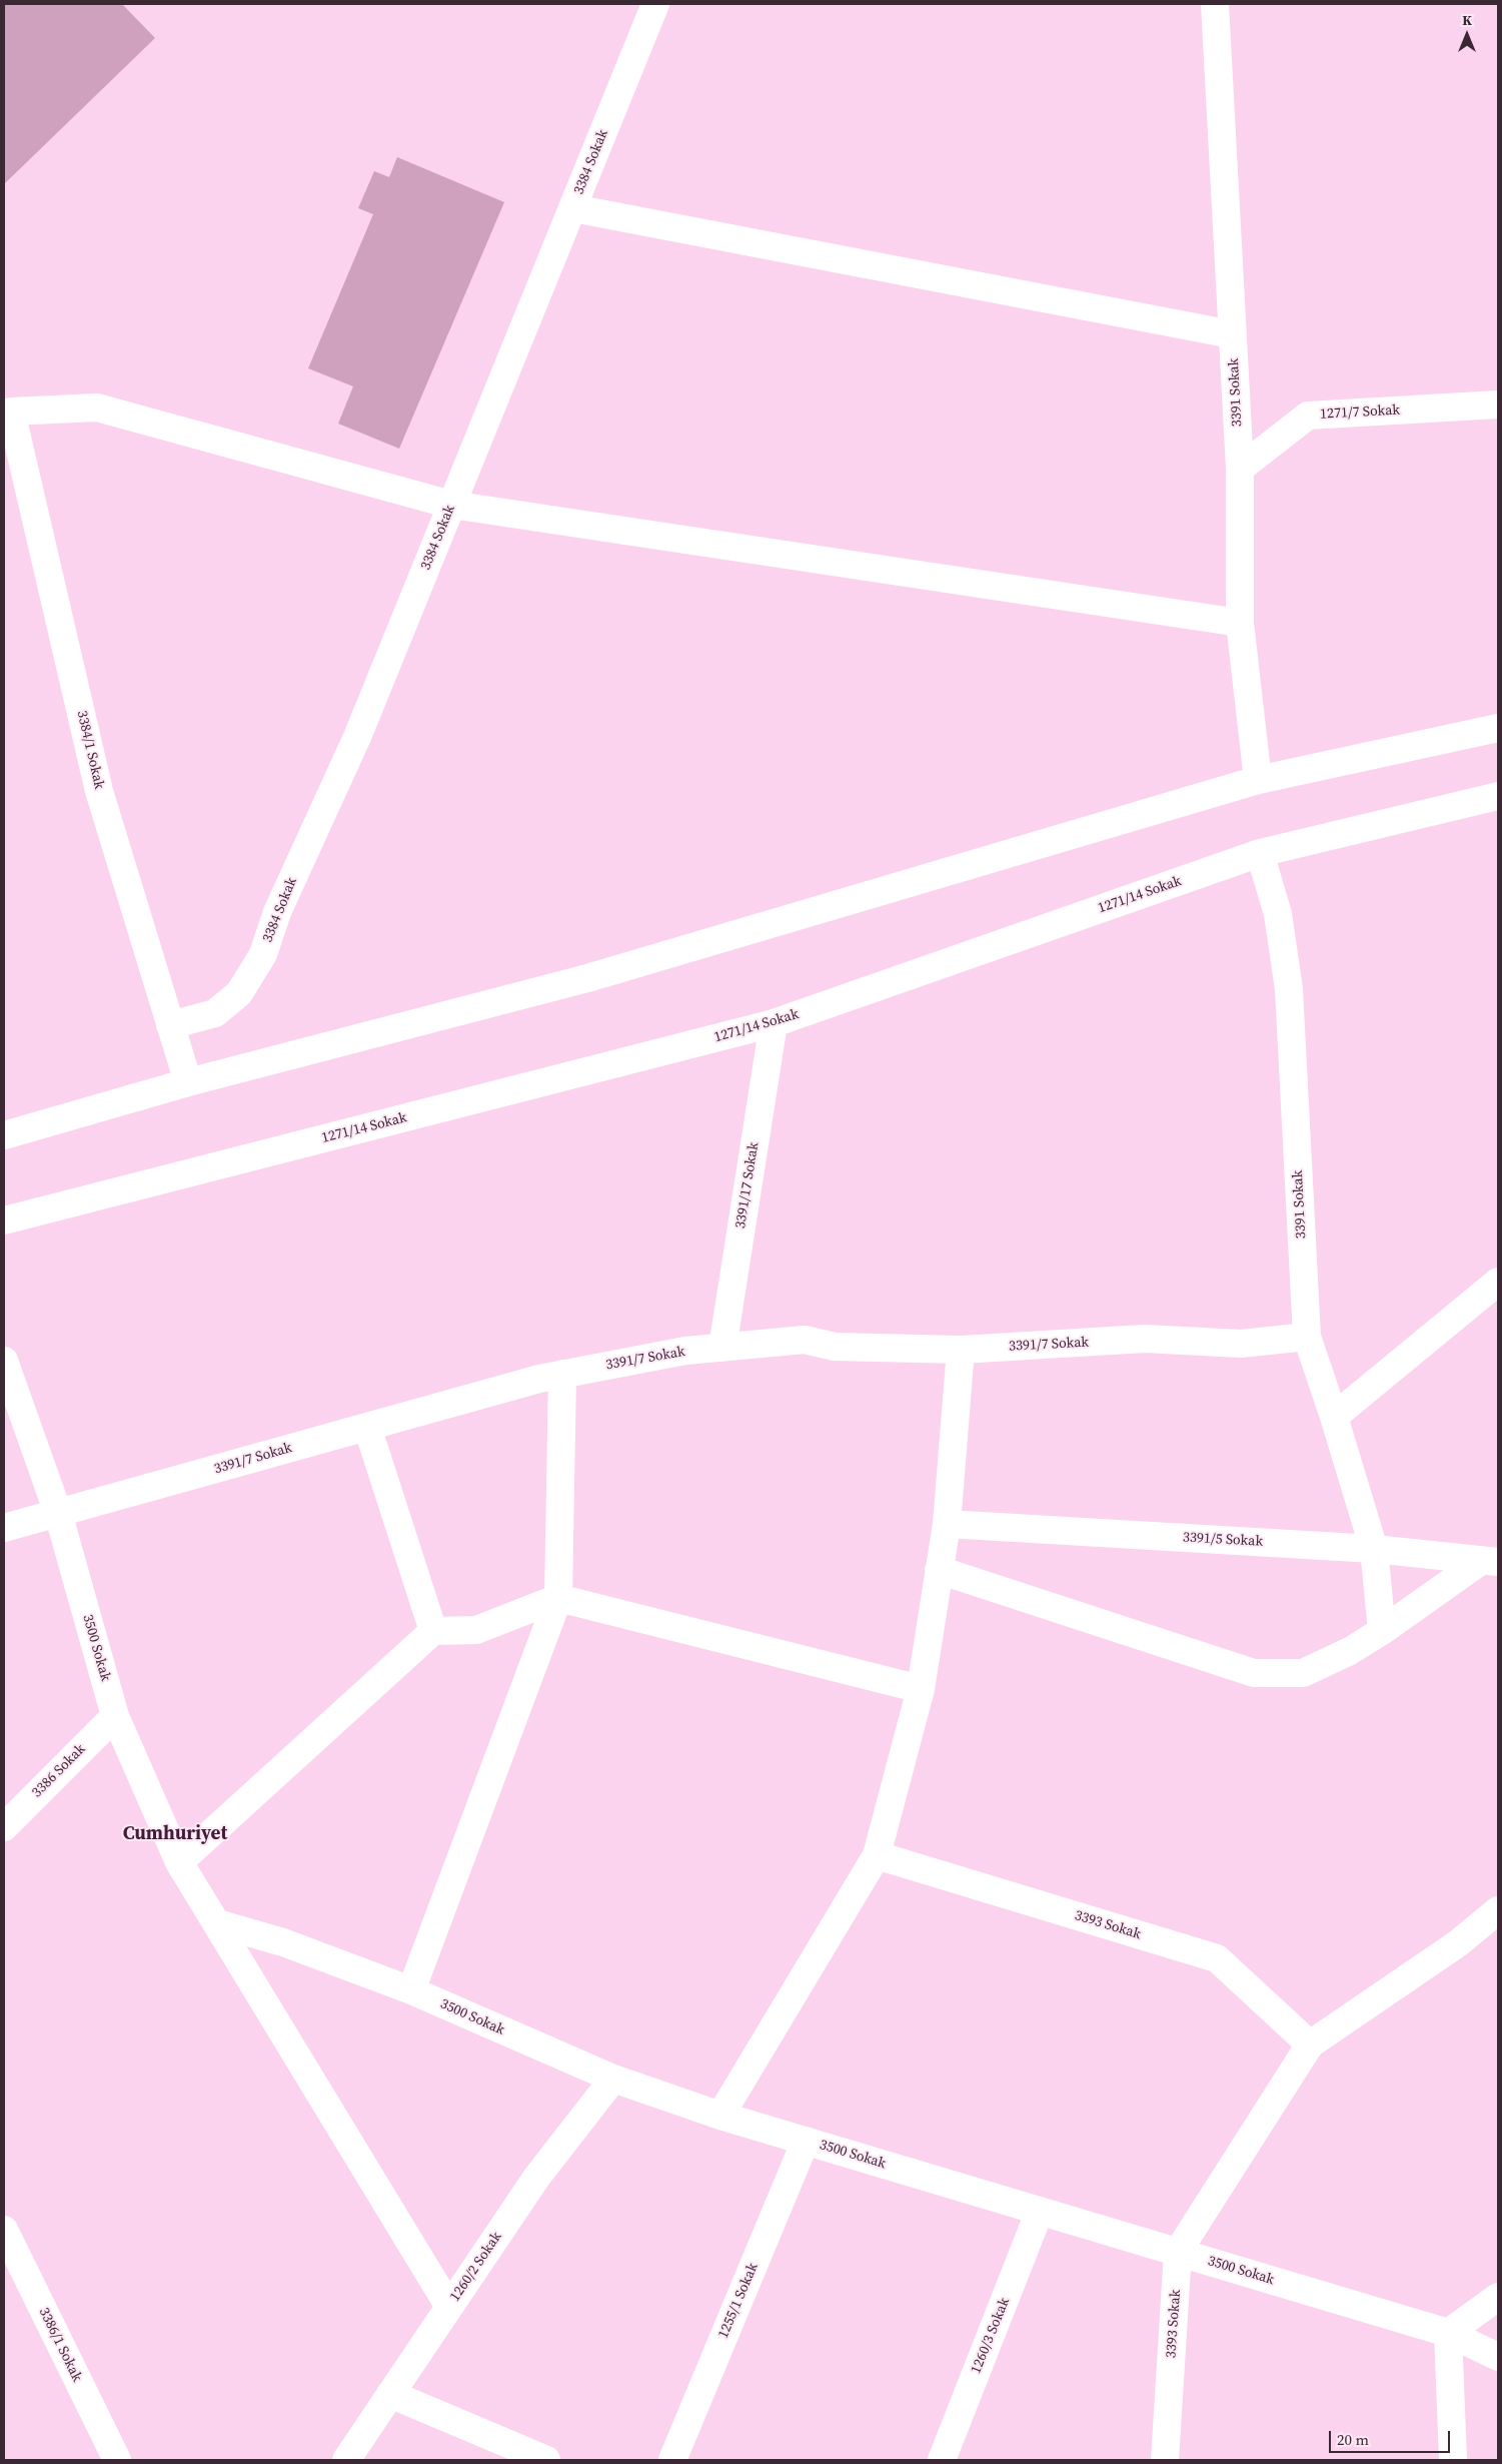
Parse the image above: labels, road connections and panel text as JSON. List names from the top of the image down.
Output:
{
  "streets": {
    "street": [
      "3384 Sokak",
      "3391 Sokak",
      "1271/7 Sokak",
      "3384/1 Sokak",
      "1271/14 Sokak",
      "3391/17 Sokak",
      "3391/7 Sokak",
      "3391/5 Sokak",
      "3500 Sokak",
      "3386 Sokak",
      "3393 Sokak",
      "1260/2 Sokak",
      "1255/1 Sokak",
      "1260/3 Sokak",
      "3386/1 Sokak"
    ]
  },
  "crossings": [
    ["3384 Sokak", "3384/1 Sokak"],
    ["3391 Sokak", "1271/7 Sokak"],
    ["3391 Sokak", "1271/14 Sokak"],
    ["3391 Sokak", "3391/7 Sokak"],
    ["3391 Sokak", "3391/5 Sokak"],
    ["1271/14 Sokak", "3391/17 Sokak"],
    ["3391/17 Sokak", "3391/7 Sokak"],
    ["3391/7 Sokak", "3500 Sokak"],
    ["3500 Sokak", "3386 Sokak"],
    ["3500 Sokak", "3393 Sokak"],
    ["3500 Sokak", "1260/2 Sokak"],
    ["3500 Sokak", "1255/1 Sokak"],
    ["3500 Sokak", "1260/3 Sokak"]
  ],
  "districts": ["Cumhuriyet"],
  "scale_bar": "20 m",
  "north": "top"
}
